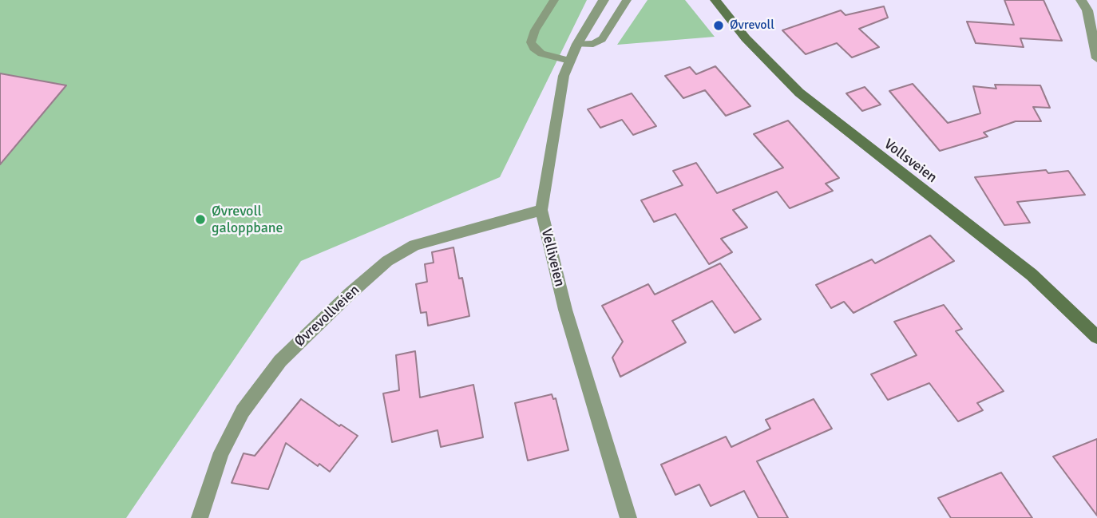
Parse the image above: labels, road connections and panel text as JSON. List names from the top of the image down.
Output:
{
  "streets": {
    "main road": ["Vollsveien"],
    "street": ["Velliveien", "Øvrevollveien"]
  },
  "crossings": [
    ["Velliveien", "Øvrevollveien"]
  ],
  "places": ["Øvrevoll", "Øvrevoll galoppbane"]
}
